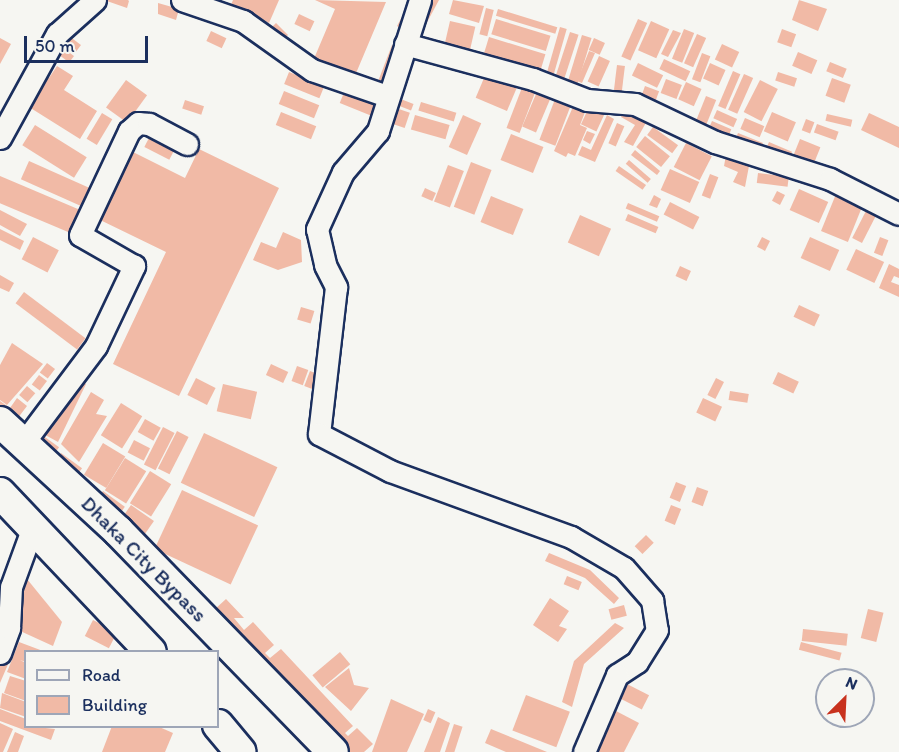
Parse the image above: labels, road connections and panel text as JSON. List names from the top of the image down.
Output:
{
  "streets": {
    "highway": ["Dhaka City Bypass"]
  },
  "legend": ["Road", "Building"],
  "scale_bar": "50 m",
  "north": "top right"
}
